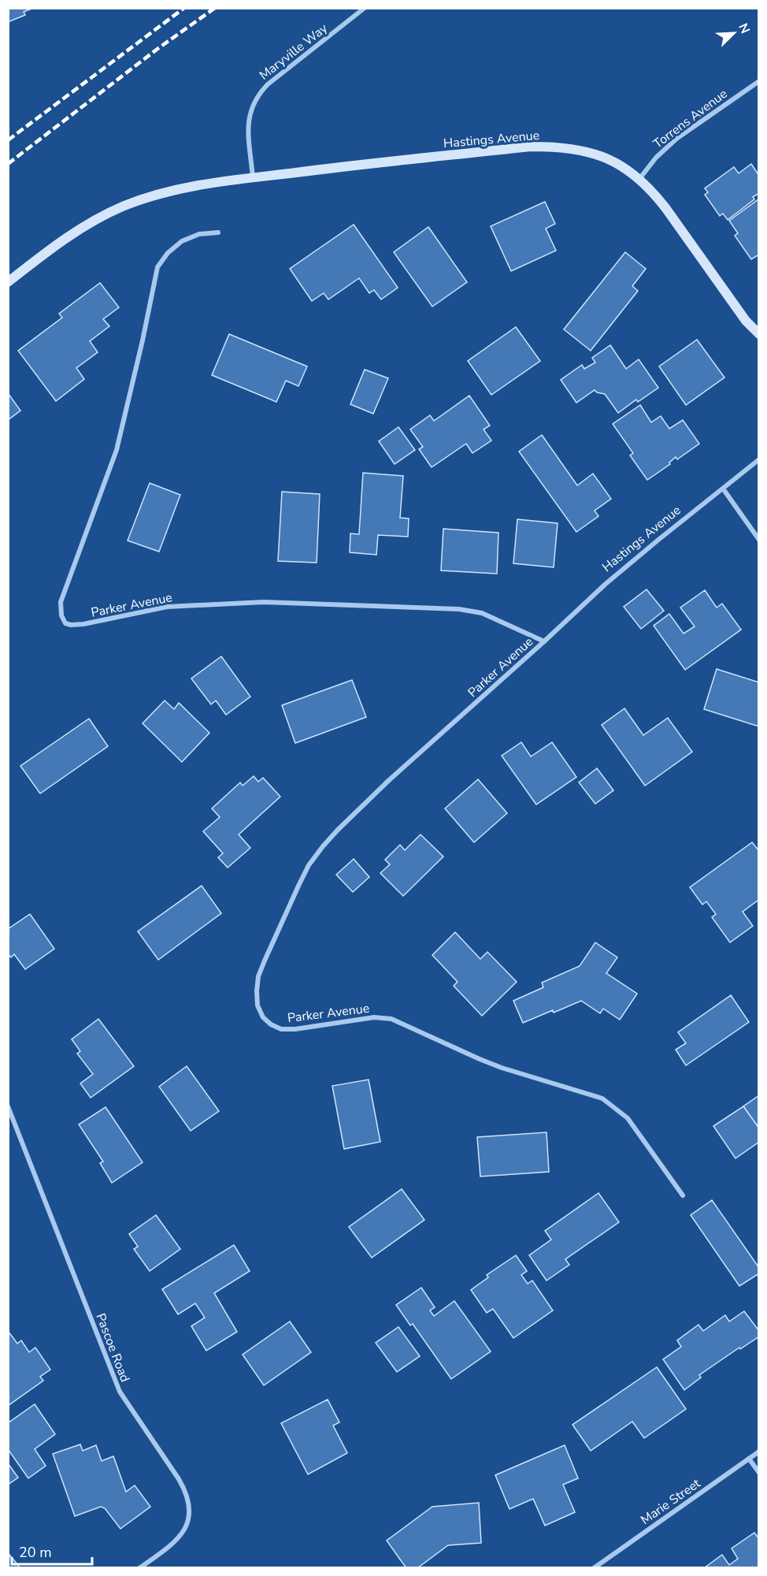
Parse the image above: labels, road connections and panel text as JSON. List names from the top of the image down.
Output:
{
  "streets": {
    "main road": ["Hastings Avenue"],
    "street": [
      "Maryville Way",
      "Torrens Avenue",
      "Parker Avenue",
      "Pascoe Road",
      "Marie Street"
    ]
  },
  "crossings": [
    ["Maryville Way", "Hastings Avenue"],
    ["Torrens Avenue", "Hastings Avenue"],
    ["Hastings Avenue", "Parker Avenue"]
  ],
  "scale_bar": "20 m",
  "north": "top right"
}
